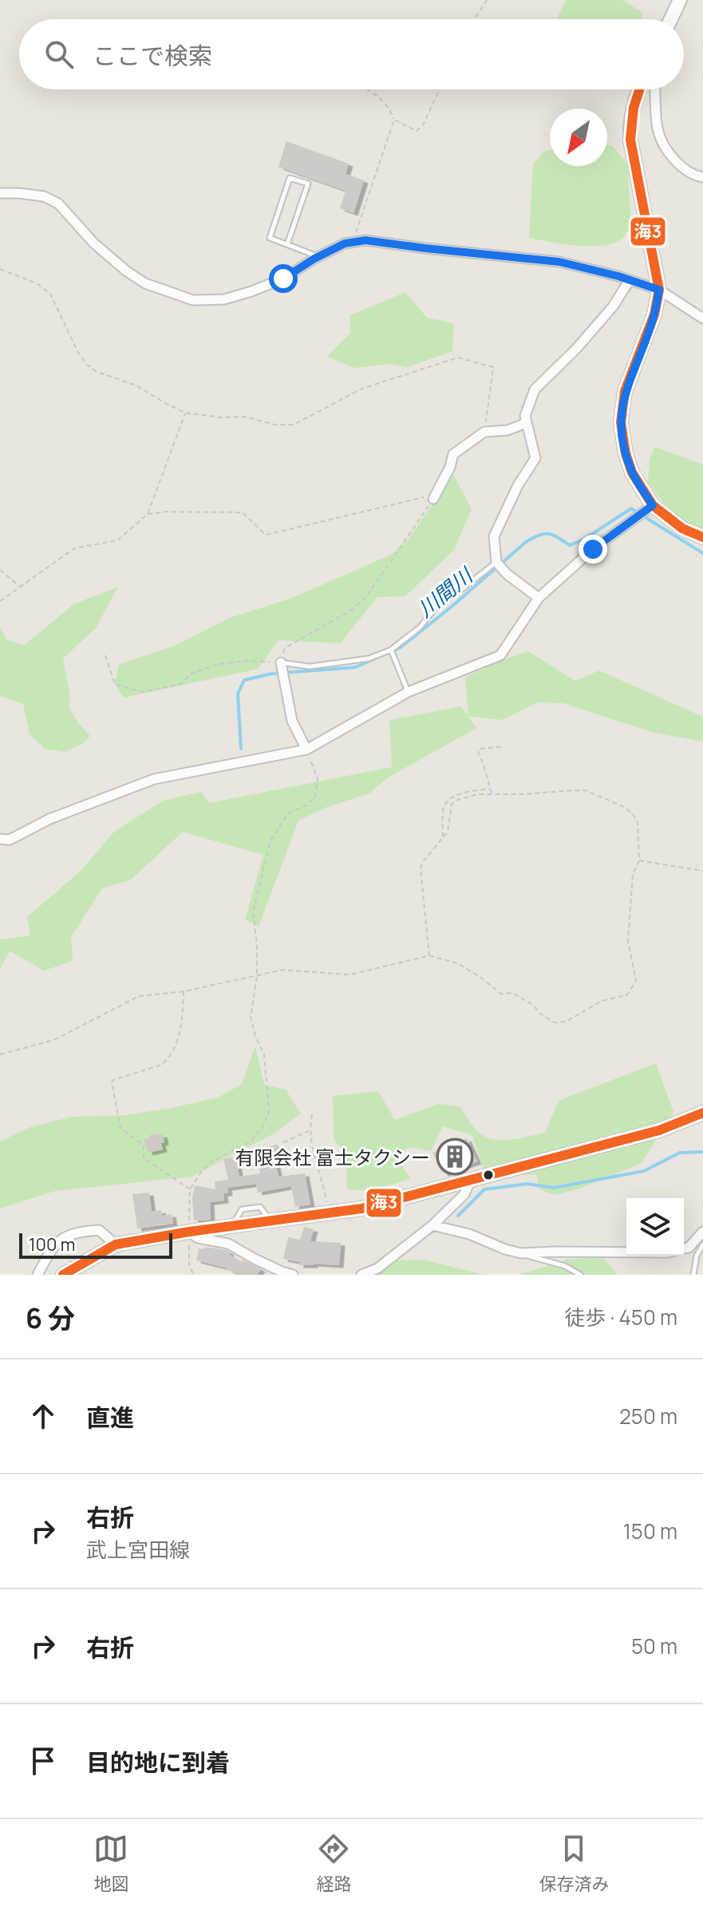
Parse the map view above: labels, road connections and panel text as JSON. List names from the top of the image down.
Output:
{
  "water": ["川間川"],
  "places": {
    "building": ["有限会社 富士タクシー"]
  },
  "lines": ["transit line 海3"],
  "scale_bar": "100 m",
  "north": "bottom left",
  "page": {
    "search": "ここで検索",
    "scale": "100 m",
    "heading": ["6 分", "徒歩 · 450 m"],
    "list": [
      ["直進", "250 m"],
      ["右折", "武上宮田線", "150 m"],
      ["右折", "50 m"],
      "目的地に到着"
    ],
    "nav": ["地図", "経路", "保存済み"]
  }
}
